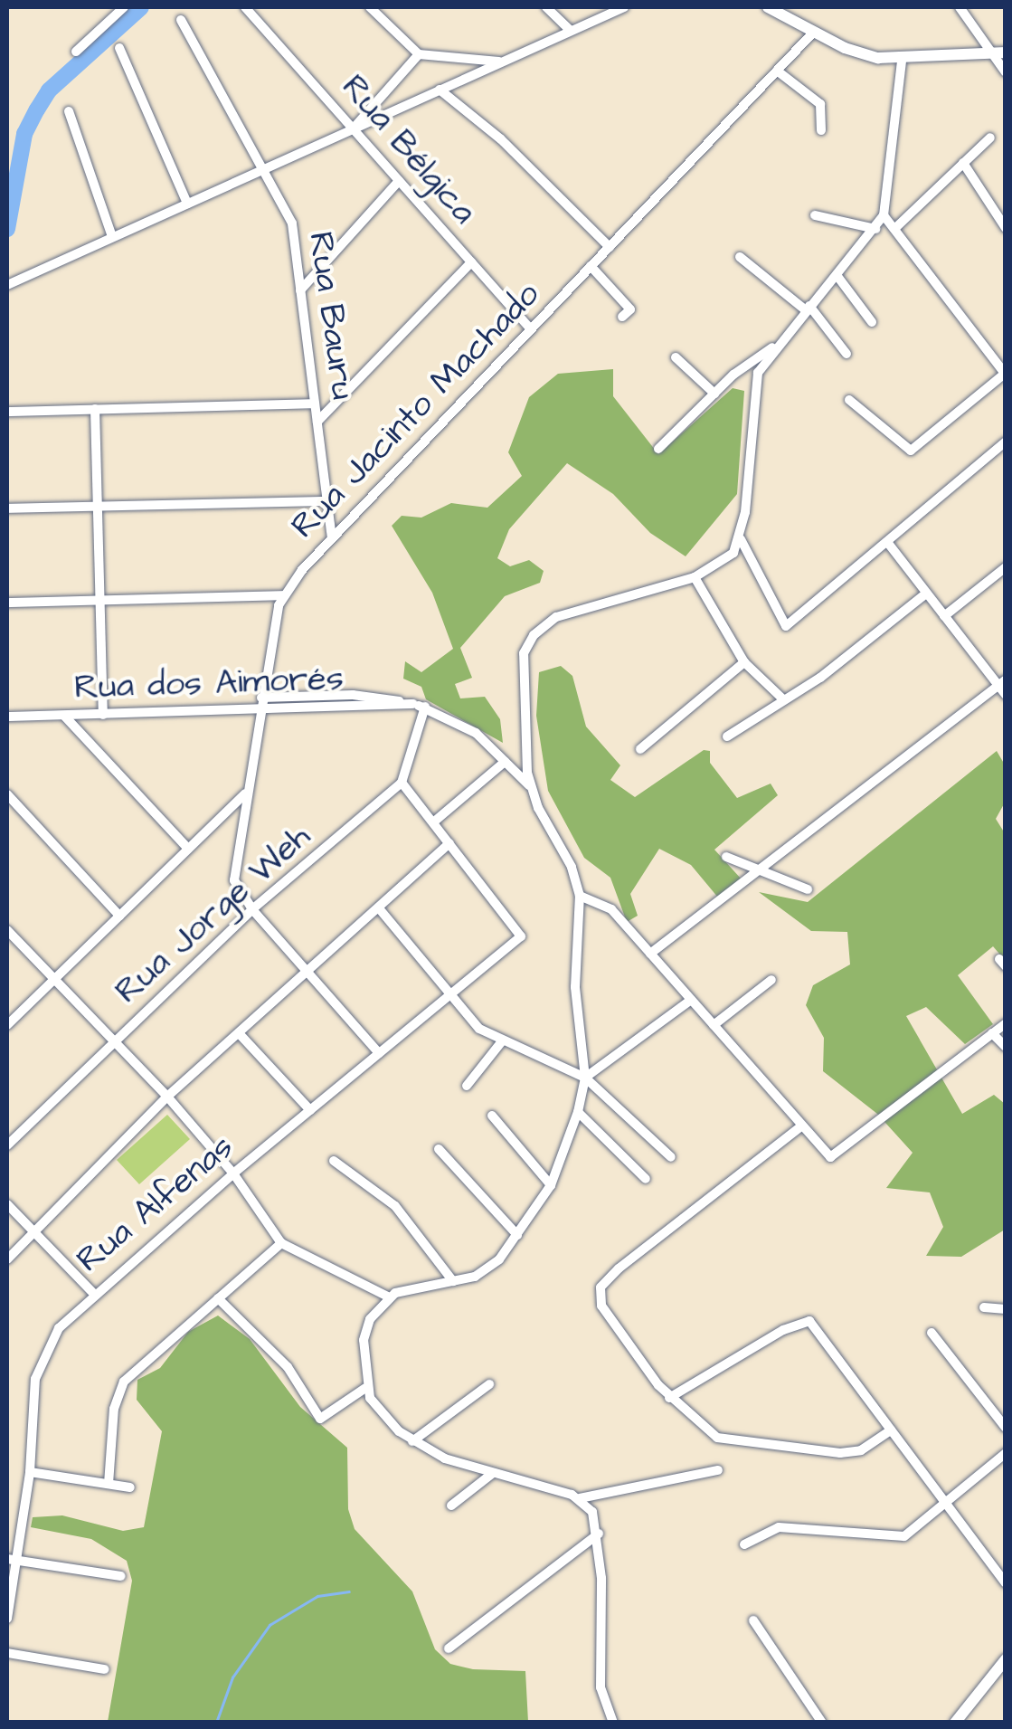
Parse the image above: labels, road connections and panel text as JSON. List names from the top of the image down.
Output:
{
  "streets": {
    "street": [
      "Rua Bélgica",
      "Rua Bauru",
      "Rua Jacinto Machado",
      "Rua dos Aimorés",
      "Rua Jorge Weh",
      "Rua Alfenas"
    ]
  },
  "crossings": [
    ["Rua Bélgica", "Rua Jacinto Machado"],
    ["Rua Bauru", "Rua Jacinto Machado"],
    ["Rua Jacinto Machado", "Rua dos Aimorés"],
    ["Rua Jacinto Machado", "Rua Jorge Weh"],
    ["Rua Jacinto Machado", "Rua Alfenas"]
  ]
}
